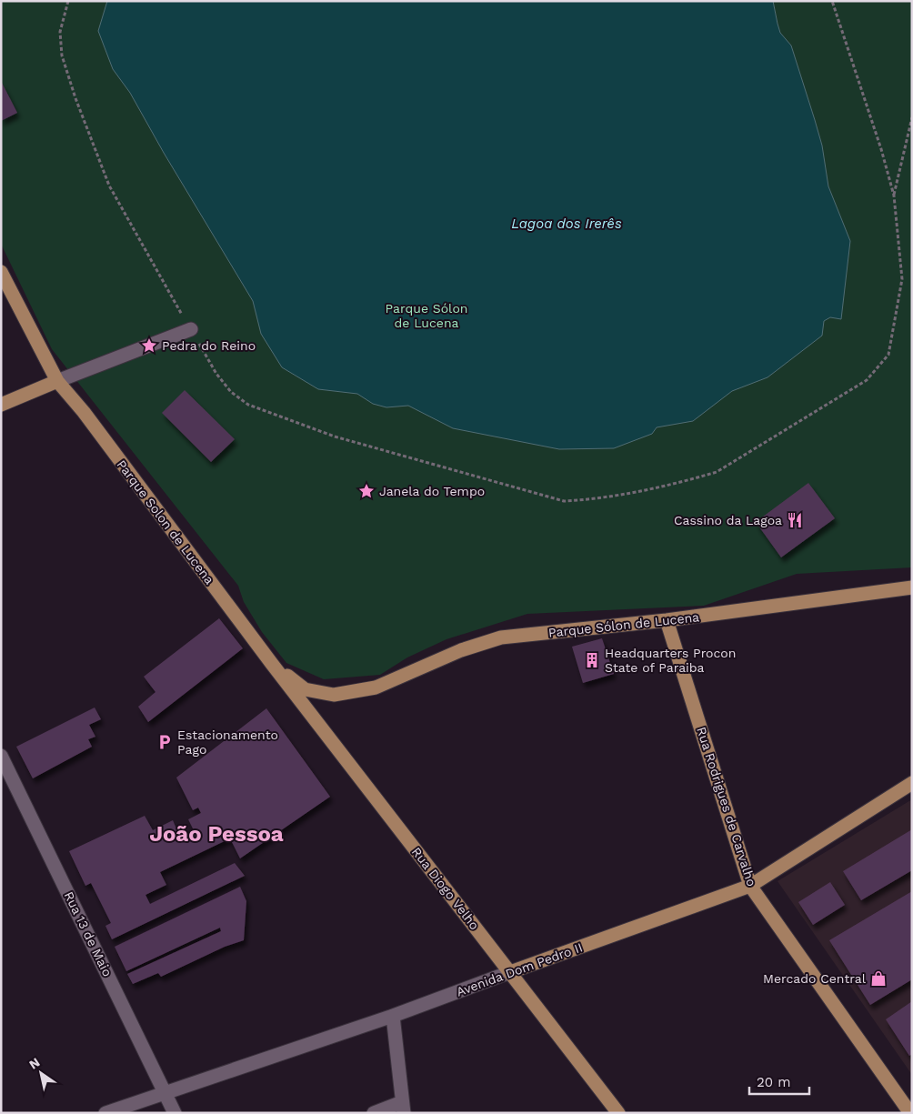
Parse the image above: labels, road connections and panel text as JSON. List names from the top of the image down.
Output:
{
  "streets": {
    "main road": [
      "Parque Solon de Lucena",
      "Parque Sólon de Lucena",
      "Rua Rodrigues de Carvalho",
      "Rua Diogo Velho",
      "Avenida Dom Pedro II"
    ],
    "street": ["Rua 13 de Maio"]
  },
  "crossings": [
    ["Parque Solon de Lucena", "Parque Sólon de Lucena"],
    ["Parque Solon de Lucena", "Rua Diogo Velho"],
    ["Parque Sólon de Lucena", "Rua Rodrigues de Carvalho"],
    ["Parque Sólon de Lucena", "Rua Diogo Velho"],
    ["Rua Rodrigues de Carvalho", "Avenida Dom Pedro II"],
    ["Rua Diogo Velho", "Avenida Dom Pedro II"],
    ["Rua 13 de Maio", "Avenida Dom Pedro II"]
  ],
  "districts": ["João Pessoa"],
  "water": ["Lagoa dos Irerês"],
  "parks": ["Parque Sólon de Lucena"],
  "places": {
    "place": ["Pedra do Reino", "Janela do Tempo"],
    "restaurant": ["Cassino da Lagoa"],
    "building": ["Headquarters Procon State of Paraiba"],
    "parking": ["Estacionamento Pago"],
    "shop": ["Mercado Central"]
  },
  "scale_bar": "20 m",
  "north": "top left"
}
